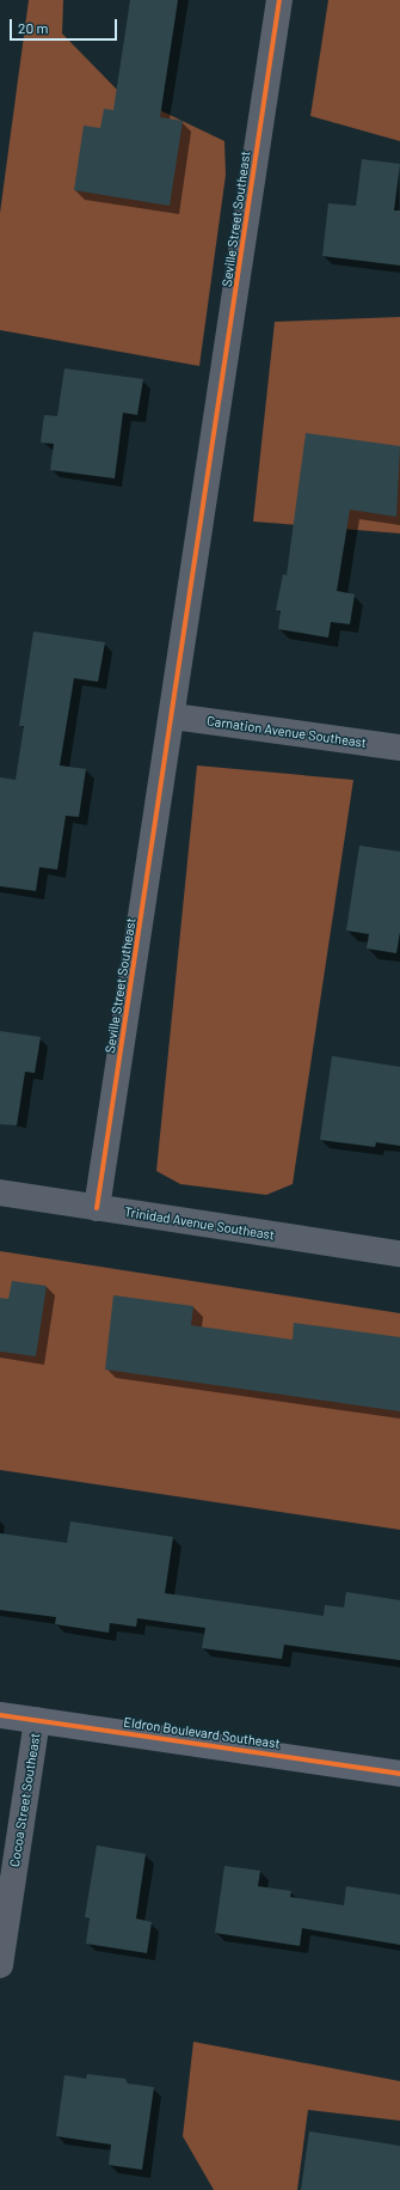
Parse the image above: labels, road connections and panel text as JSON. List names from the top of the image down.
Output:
{
  "streets": {
    "street": [
      "Seville Street Southeast",
      "Carnation Avenue Southeast",
      "Trinidad Avenue Southeast",
      "Eldron Boulevard Southeast",
      "Cocoa Street Southeast"
    ]
  },
  "crossings": [
    ["Seville Street Southeast", "Carnation Avenue Southeast"],
    ["Seville Street Southeast", "Trinidad Avenue Southeast"],
    ["Eldron Boulevard Southeast", "Cocoa Street Southeast"]
  ],
  "scale_bar": "20 m"
}
